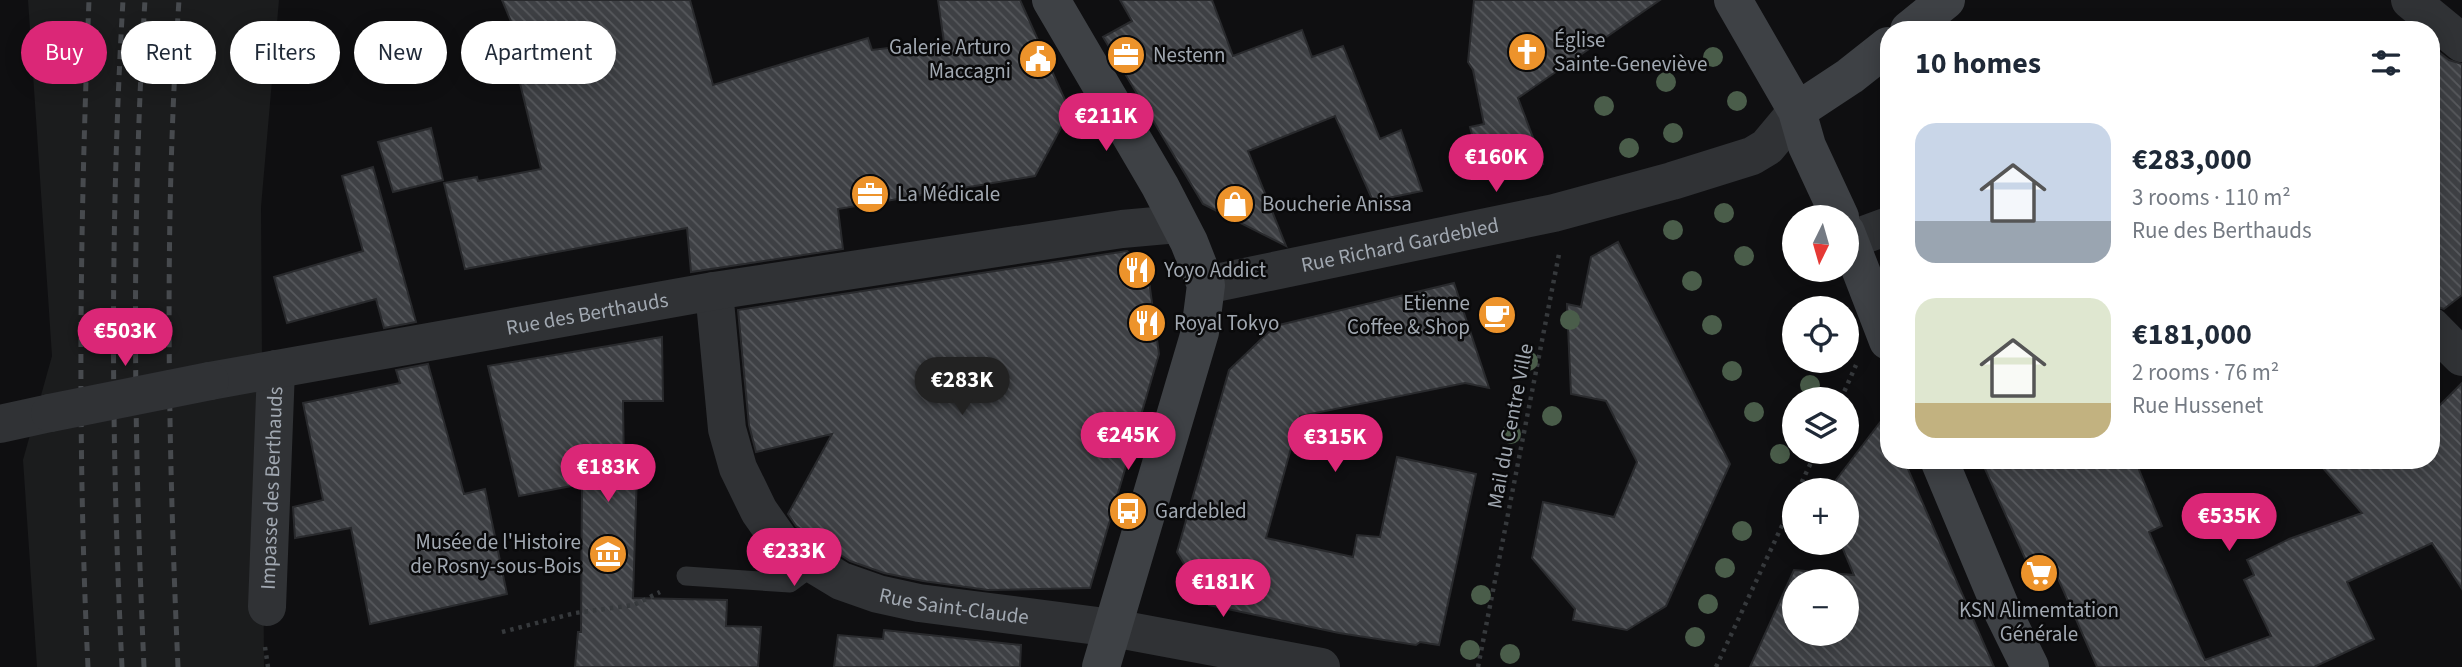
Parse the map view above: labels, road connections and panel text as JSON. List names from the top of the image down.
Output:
{
  "streets": {
    "street": [
      "Rue Richard Gardebled",
      "Rue des Berthauds",
      "Impasse des Berthauds",
      "Rue Saint-Claude"
    ],
    "path": ["Mail du Centre Ville"]
  },
  "crossings": [
    ["Rue Richard Gardebled", "Mail du Centre Ville"],
    ["Rue des Berthauds", "Impasse des Berthauds"],
    ["Rue des Berthauds", "Rue Saint-Claude"]
  ],
  "places": {
    "church": ["Église Sainte-Geneviève"],
    "office": ["Nestenn", "La Médicale"],
    "public building": ["Galerie Arturo Maccagni"],
    "shop": ["Boucherie Anissa"],
    "restaurant": ["Yoyo Addict", "Royal Tokyo"],
    "cafe": ["Etienne Coffee & Shop"],
    "bus stop": ["Gardebled"],
    "museum": ["Musée de l'Histoire de Rosny-sous-Bois"],
    "supermarket": ["KSN Alimemtation Générale"]
  },
  "north": "bottom",
  "page": {
    "chip": [
      "Buy",
      "Rent",
      "Filters",
      "New",
      "Apartment"
    ],
    "heading": "10 homes",
    "price": [
      "€211K",
      "€160K",
      "€503K",
      "€283K",
      "€245K",
      "€315K",
      "€183K",
      "€535K",
      "€233K",
      "€181K"
    ],
    "list": [
      {
        "name": "€283,000",
        "note": "3 rooms · 110 m² · Rue des Berthauds"
      },
      {
        "name": "€181,000",
        "note": "2 rooms · 76 m² · Rue Hussenet"
      }
    ],
    "map_buttons": ["+", "−"]
  }
}
